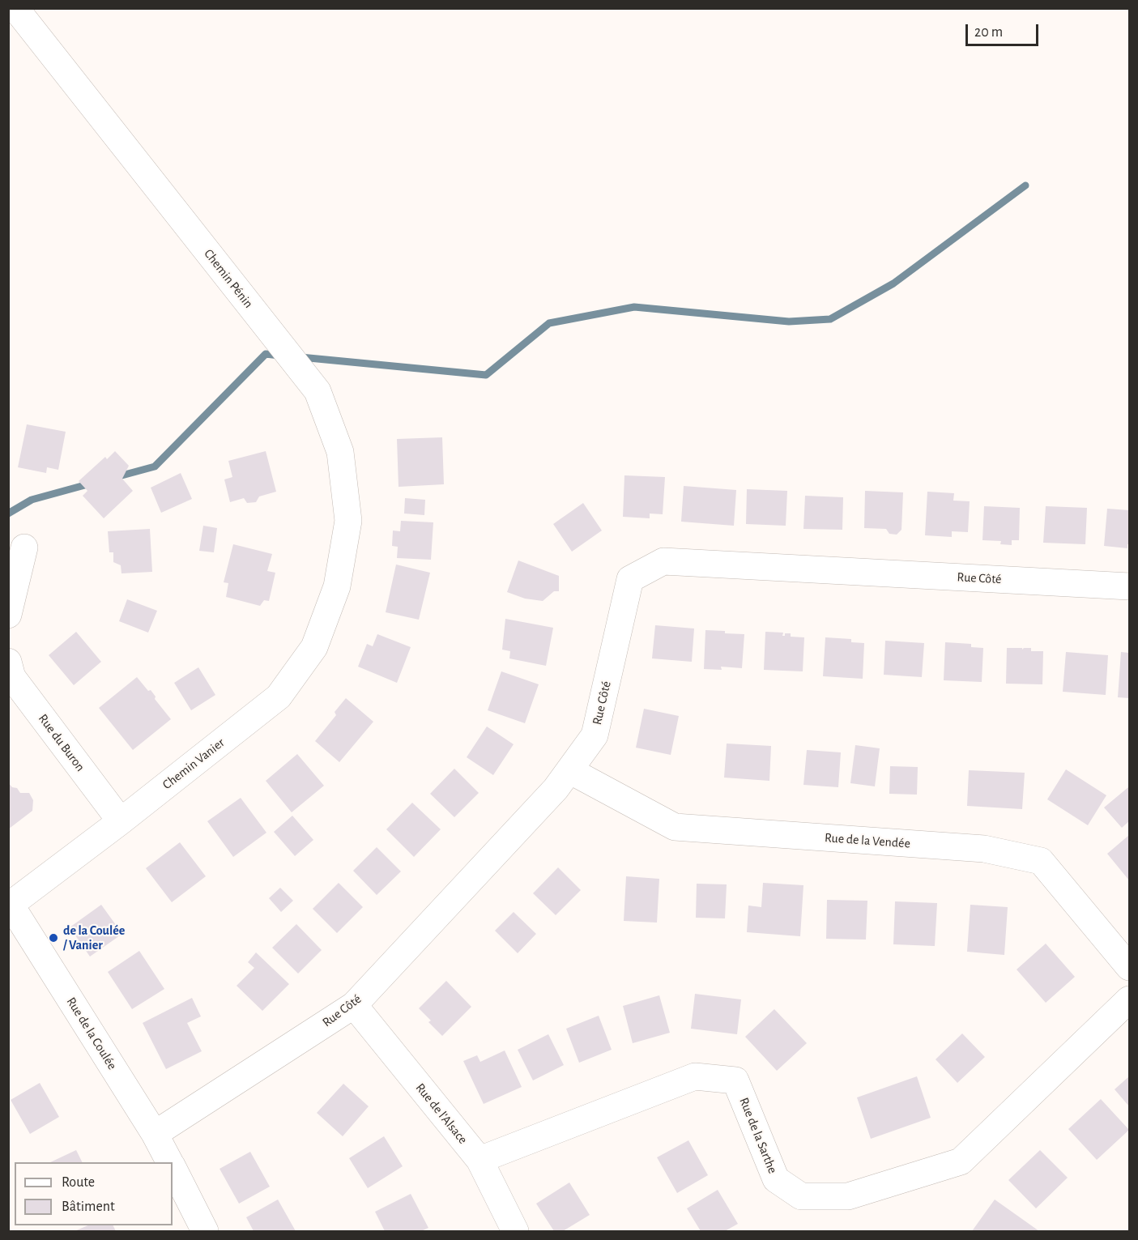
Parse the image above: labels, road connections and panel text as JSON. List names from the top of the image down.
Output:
{
  "streets": {
    "street": [
      "Chemin Pénin",
      "Rue Côté",
      "Rue du Buron",
      "Chemin Vanier",
      "Rue de la Vendée",
      "Rue de la Coulée",
      "Rue de l'Alsace",
      "Rue de la Sarthe"
    ]
  },
  "crossings": [
    ["Chemin Pénin", "Chemin Vanier"],
    ["Rue Côté", "Rue de la Vendée"],
    ["Rue Côté", "Rue de la Coulée"],
    ["Rue Côté", "Rue de l'Alsace"],
    ["Rue du Buron", "Chemin Vanier"],
    ["Chemin Vanier", "Rue de la Coulée"],
    ["Rue de l'Alsace", "Rue de la Sarthe"]
  ],
  "places": ["de la Coulée / Vanier"],
  "legend": ["Route", "Bâtiment"],
  "scale_bar": "20 m"
}
